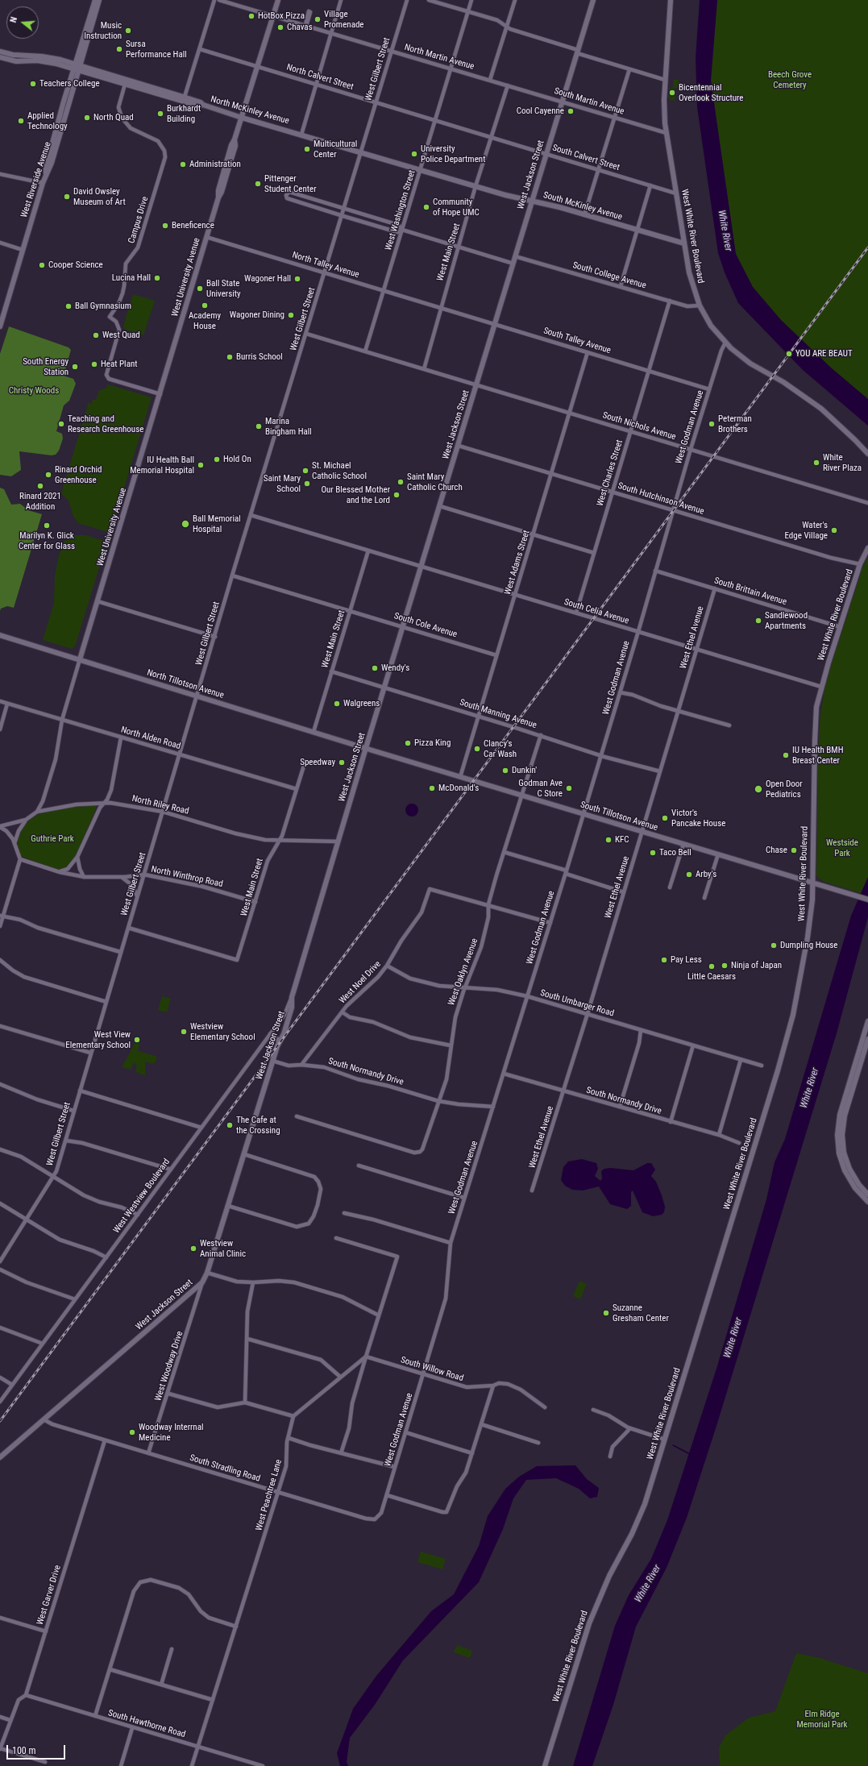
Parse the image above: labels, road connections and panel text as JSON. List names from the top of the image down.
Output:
{
  "streets": {
    "main road": [
      "North McKinley Avenue",
      "West Jackson Street",
      "West Riverside Avenue",
      "South McKinley Avenue",
      "West White River Boulevard",
      "West University Avenue",
      "North Tillotson Avenue",
      "South Tillotson Avenue"
    ],
    "street": [
      "North Martin Avenue",
      "West Gilbert Street",
      "North Calvert Street",
      "South Martin Avenue",
      "South Calvert Street",
      "West Washington Street",
      "Campus Drive",
      "West Main Street",
      "North Talley Avenue",
      "South College Avenue",
      "South Talley Avenue",
      "South Nichols Avenue",
      "West Godman Avenue",
      "West Charles Street",
      "South Hutchinson Avenue",
      "West Adams Street",
      "South Brittain Avenue",
      "South Celia Avenue",
      "South Cole Avenue",
      "West Ethel Avenue",
      "South Manning Avenue",
      "North Alden Road",
      "North Riley Road",
      "North Winthrop Road",
      "West Oaklyn Avenue",
      "West Noel Drive",
      "South Umbarger Road",
      "South Normandy Drive",
      "West Westview Boulevard",
      "West Woodway Drive",
      "South Willow Road",
      "South Stradling Road",
      "West Peachtree Lane",
      "West Garver Drive",
      "South Hawthorne Road"
    ]
  },
  "crossings": [
    ["North Martin Avenue", "West Gilbert Street"],
    ["North Martin Avenue", "South Martin Avenue"],
    ["North Martin Avenue", "West Washington Street"],
    ["North Martin Avenue", "West Main Street"],
    ["North Martin Avenue", "West University Avenue"],
    ["West Gilbert Street", "North Calvert Street"],
    ["West Gilbert Street", "North McKinley Avenue"],
    ["West Gilbert Street", "West Main Street"],
    ["West Gilbert Street", "North Talley Avenue"],
    ["West Gilbert Street", "South Nichols Avenue"],
    ["West Gilbert Street", "South Celia Avenue"],
    ["West Gilbert Street", "South Cole Avenue"],
    ["West Gilbert Street", "North Tillotson Avenue"],
    ["West Gilbert Street", "North Alden Road"],
    ["West Gilbert Street", "North Riley Road"],
    ["West Gilbert Street", "North Winthrop Road"],
    ["North Calvert Street", "South Calvert Street"],
    ["North Calvert Street", "West Washington Street"],
    ["North Calvert Street", "West Main Street"],
    ["North Calvert Street", "West University Avenue"],
    ["South Martin Avenue", "West Jackson Street"],
    ["South Martin Avenue", "West White River Boulevard"],
    ["South Martin Avenue", "West Main Street"],
    ["North McKinley Avenue", "West Riverside Avenue"],
    ["North McKinley Avenue", "South McKinley Avenue"],
    ["North McKinley Avenue", "West Washington Street"],
    ["North McKinley Avenue", "Campus Drive"],
    ["North McKinley Avenue", "West Main Street"],
    ["North McKinley Avenue", "West University Avenue"],
    ["South Calvert Street", "West Jackson Street"],
    ["South Calvert Street", "West White River Boulevard"],
    ["South Calvert Street", "West Main Street"],
    ["West Jackson Street", "South McKinley Avenue"],
    ["West Jackson Street", "South College Avenue"],
    ["West Jackson Street", "South Talley Avenue"],
    ["West Jackson Street", "South Nichols Avenue"],
    ["West Jackson Street", "South Hutchinson Avenue"],
    ["West Jackson Street", "South Celia Avenue"],
    ["West Jackson Street", "South Cole Avenue"],
    ["West Jackson Street", "North Tillotson Avenue"],
    ["West Jackson Street", "South Manning Avenue"],
    ["West Jackson Street", "North Riley Road"],
    ["West Jackson Street", "South Tillotson Avenue"],
    ["West Jackson Street", "South Normandy Drive"],
    ["West Jackson Street", "West Westview Boulevard"],
    ["West Jackson Street", "West Woodway Drive"],
    ["West Jackson Street", "South Stradling Road"],
    ["South McKinley Avenue", "West White River Boulevard"],
    ["South McKinley Avenue", "West Main Street"],
    ["West Washington Street", "North Talley Avenue"],
    ["West Washington Street", "South Nichols Avenue"],
    ["Campus Drive", "West University Avenue"],
    ["West White River Boulevard", "South College Avenue"],
    ["West White River Boulevard", "West Godman Avenue"],
    ["West White River Boulevard", "South Hutchinson Avenue"],
    ["West White River Boulevard", "South Brittain Avenue"],
    ["West White River Boulevard", "South Celia Avenue"],
    ["West White River Boulevard", "South Tillotson Avenue"],
    ["West Main Street", "North Talley Avenue"],
    ["West Main Street", "South Talley Avenue"],
    ["West Main Street", "South Nichols Avenue"],
    ["West Main Street", "South Celia Avenue"],
    ["West Main Street", "South Cole Avenue"],
    ["West Main Street", "North Tillotson Avenue"],
    ["West Main Street", "South Manning Avenue"],
    ["West Main Street", "North Alden Road"],
    ["West Main Street", "North Riley Road"],
    ["West Main Street", "North Winthrop Road"],
    ["North Talley Avenue", "West University Avenue"],
    ["North Talley Avenue", "South Talley Avenue"],
    ["South College Avenue", "West Charles Street"],
    ["West University Avenue", "North Tillotson Avenue"],
    ["West University Avenue", "North Alden Road"],
    ["West University Avenue", "North Riley Road"],
    ["West University Avenue", "North Winthrop Road"],
    ["South Talley Avenue", "West Godman Avenue"],
    ["South Talley Avenue", "West Charles Street"],
    ["South Talley Avenue", "West Adams Street"],
    ["South Nichols Avenue", "West Godman Avenue"],
    ["South Nichols Avenue", "West Charles Street"],
    ["South Nichols Avenue", "West Adams Street"],
    ["West Godman Avenue", "South Hutchinson Avenue"],
    ["West Godman Avenue", "South Brittain Avenue"],
    ["West Godman Avenue", "South Celia Avenue"],
    ["West Godman Avenue", "South Manning Avenue"],
    ["West Godman Avenue", "South Tillotson Avenue"],
    ["West Godman Avenue", "South Umbarger Road"],
    ["West Godman Avenue", "South Normandy Drive"],
    ["West Godman Avenue", "South Willow Road"],
    ["West Godman Avenue", "South Stradling Road"],
    ["West Charles Street", "South Hutchinson Avenue"],
    ["West Charles Street", "South Celia Avenue"],
    ["South Hutchinson Avenue", "West Adams Street"],
    ["West Adams Street", "South Celia Avenue"],
    ["West Adams Street", "South Cole Avenue"],
    ["West Adams Street", "South Manning Avenue"],
    ["West Adams Street", "South Tillotson Avenue"],
    ["South Brittain Avenue", "West Ethel Avenue"],
    ["South Celia Avenue", "West Ethel Avenue"],
    ["West Ethel Avenue", "South Manning Avenue"],
    ["West Ethel Avenue", "South Tillotson Avenue"],
    ["West Ethel Avenue", "South Umbarger Road"],
    ["West Ethel Avenue", "South Normandy Drive"],
    ["North Tillotson Avenue", "South Tillotson Avenue"],
    ["South Tillotson Avenue", "West Oaklyn Avenue"],
    ["West Oaklyn Avenue", "West Noel Drive"],
    ["West Oaklyn Avenue", "South Umbarger Road"],
    ["West Oaklyn Avenue", "South Normandy Drive"],
    ["West Noel Drive", "South Umbarger Road"],
    ["West Noel Drive", "South Normandy Drive"],
    ["West Woodway Drive", "South Stradling Road"],
    ["South Stradling Road", "West Peachtree Lane"],
    ["South Stradling Road", "West Garver Drive"],
    ["West Peachtree Lane", "South Hawthorne Road"],
    ["West Garver Drive", "South Hawthorne Road"]
  ],
  "water": ["White River"],
  "parks": [
    "Beech Grove Cemetery",
    "Christy Woods",
    "Guthrie Park",
    "Westside Park",
    "Elm Ridge Memorial Park"
  ],
  "places": [
    "HotBox Pizza",
    "Village Promenade",
    "Chavas",
    "Music Instruction",
    "Sursa Performance Hall",
    "Teachers College",
    "Bicentennial Overlook Structure",
    "Cool Cayenne",
    "Burkhardt Building",
    "North Quad",
    "Applied Technology",
    "Multicultural Center",
    "University Police Department",
    "Administration",
    "Pittenger Student Center",
    "David Owsley Museum of Art",
    "Community of Hope UMC",
    "Beneficence",
    "Cooper Science",
    "Lucina Hall",
    "Wagoner Hall",
    "Ball State University",
    "Academy House",
    "Ball Gymnasium",
    "Wagoner Dining",
    "West Quad",
    "YOU ARE BEAUT",
    "Burris School",
    "Heat Plant",
    "South Energy Station",
    "Teaching and Research Greenhouse",
    "Peterman Brothers",
    "Marina Bingham Hall",
    "Hold On",
    "White River Plaza",
    "IU Health Ball Memorial Hospital",
    "St. Michael Catholic School",
    "Rinard Orchid Greenhouse",
    "Saint Mary Catholic Church",
    "Saint Mary School",
    "Rinard 2021 Addition",
    "Our Blessed Mother and the Lord",
    "Ball Memorial Hospital",
    "Marilyn K. Glick Center for Glass",
    "Water's Edge Village",
    "Sandlewood Apartments",
    "Wendy's",
    "Walgreens",
    "Pizza King",
    "Clancy's Car Wash",
    "IU Health BMH Breast Center",
    "Speedway",
    "Dunkin'",
    "McDonald's",
    "Godman Ave C Store",
    "Open Door Pediatrics",
    "Victor's Pancake House",
    "KFC",
    "Chase",
    "Taco Bell",
    "Arby's",
    "Dumpling House",
    "Pay Less",
    "Ninja of Japan",
    "Little Caesars",
    "Westview Elementary School",
    "West View Elementary School",
    "The Cafe at the Crossing",
    "Westview Animal Clinic",
    "Suzanne Gresham Center",
    "Woodway Interrnal Medicine"
  ],
  "scale_bar": "100 m",
  "north": "left"
}
